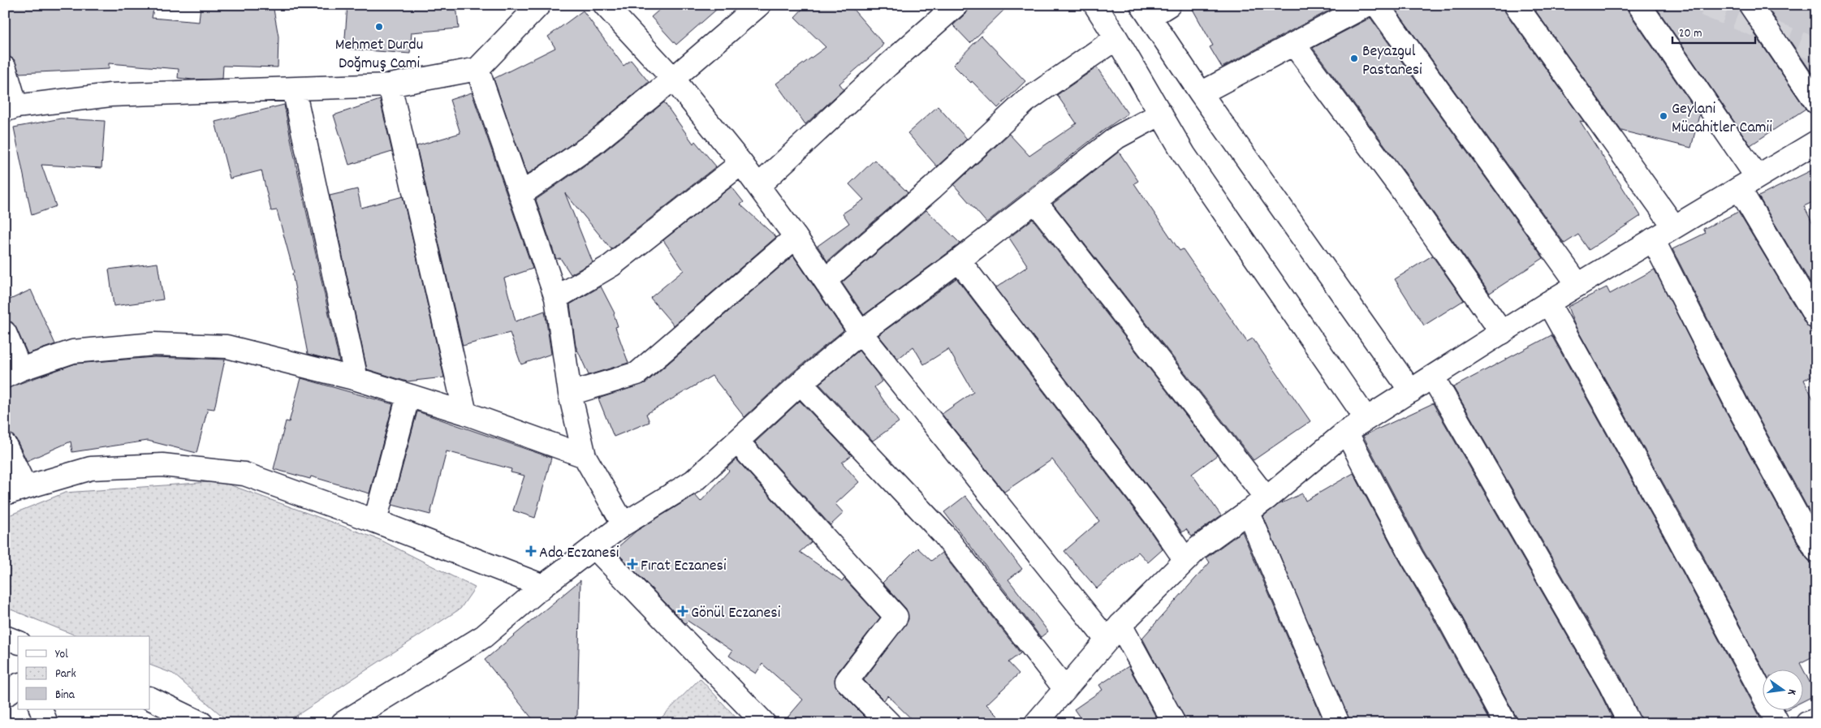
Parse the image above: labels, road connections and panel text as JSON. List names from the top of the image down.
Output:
{
  "places": {
    "other": ["Mehmet Durdu Doğmuş Cami", "Beyazgul Pastanesi", "Geylani Mücahitler Camii"],
    "health": ["Ada Eczanesi", "Fırat Eczanesi", "Gönül Eczanesi"]
  },
  "legend": ["Yol", "Park", "Bina"],
  "scale_bar": "20 m",
  "north": "right"
}
